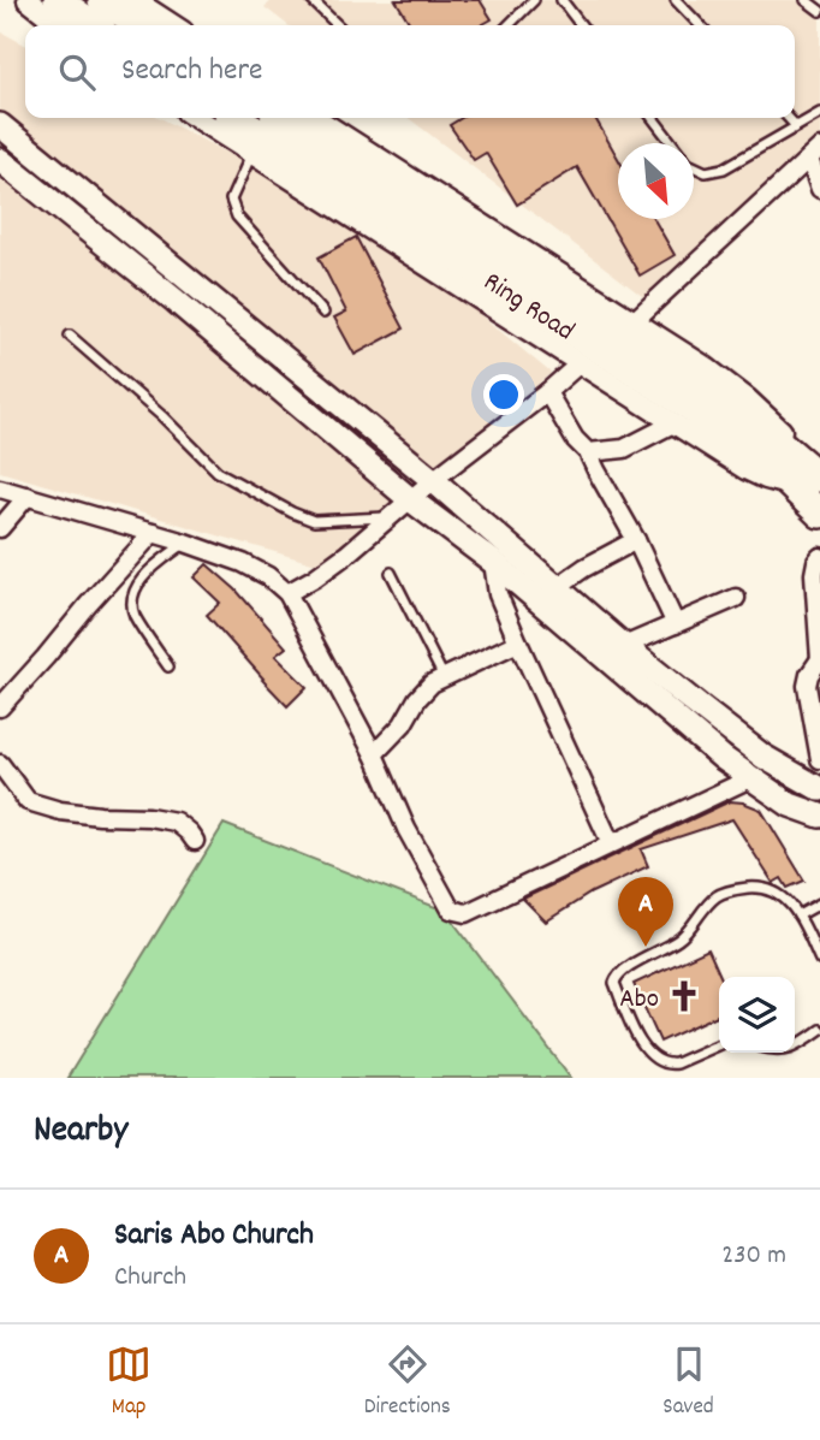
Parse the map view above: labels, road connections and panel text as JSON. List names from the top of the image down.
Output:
{
  "streets": {
    "highway": ["Ring Road"]
  },
  "places": {
    "church": ["Abo"]
  },
  "north": "bottom right",
  "page": {
    "search": "Search here",
    "pins": "A",
    "heading": "Nearby",
    "list": [
      {
        "mark": "A",
        "name": "Saris Abo Church",
        "note": "Church",
        "value": "230 m"
      }
    ],
    "nav": ["Map", "Directions", "Saved"]
  }
}
